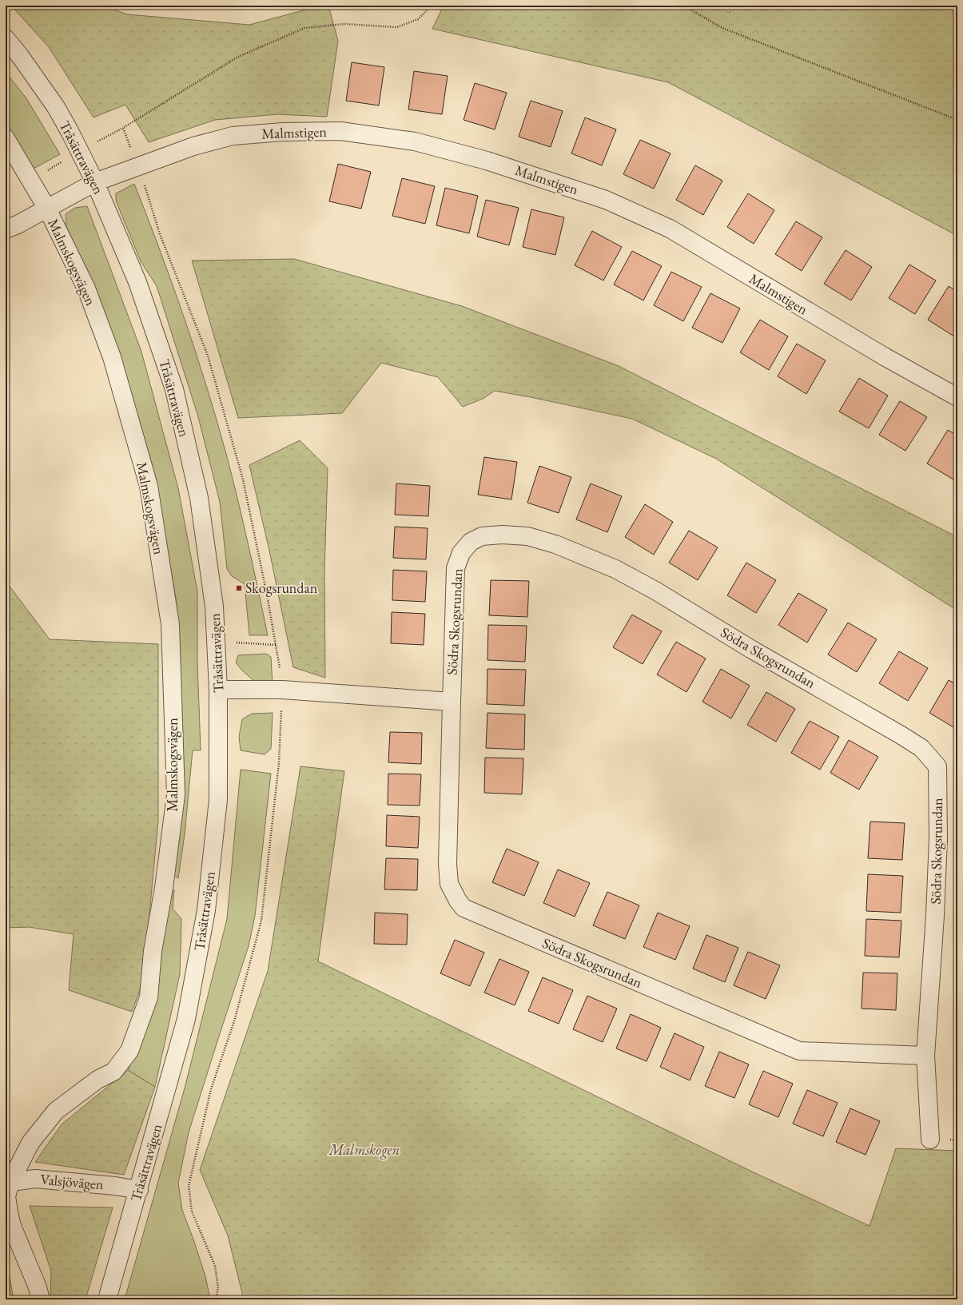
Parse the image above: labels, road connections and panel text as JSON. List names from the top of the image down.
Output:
{
  "streets": {
    "street": [
      "Malmstigen",
      "Tråsättravägen",
      "Malmskogsvägen",
      "Södra Skogsrundan",
      "Valsjövägen"
    ]
  },
  "crossings": [
    ["Malmstigen", "Tråsättravägen"],
    ["Malmstigen", "Malmskogsvägen"],
    ["Tråsättravägen", "Valsjövägen"],
    ["Malmskogsvägen", "Valsjövägen"]
  ],
  "parks": ["Malmskogen"],
  "places": {
    "transit": ["Skogsrundan"]
  }
}
